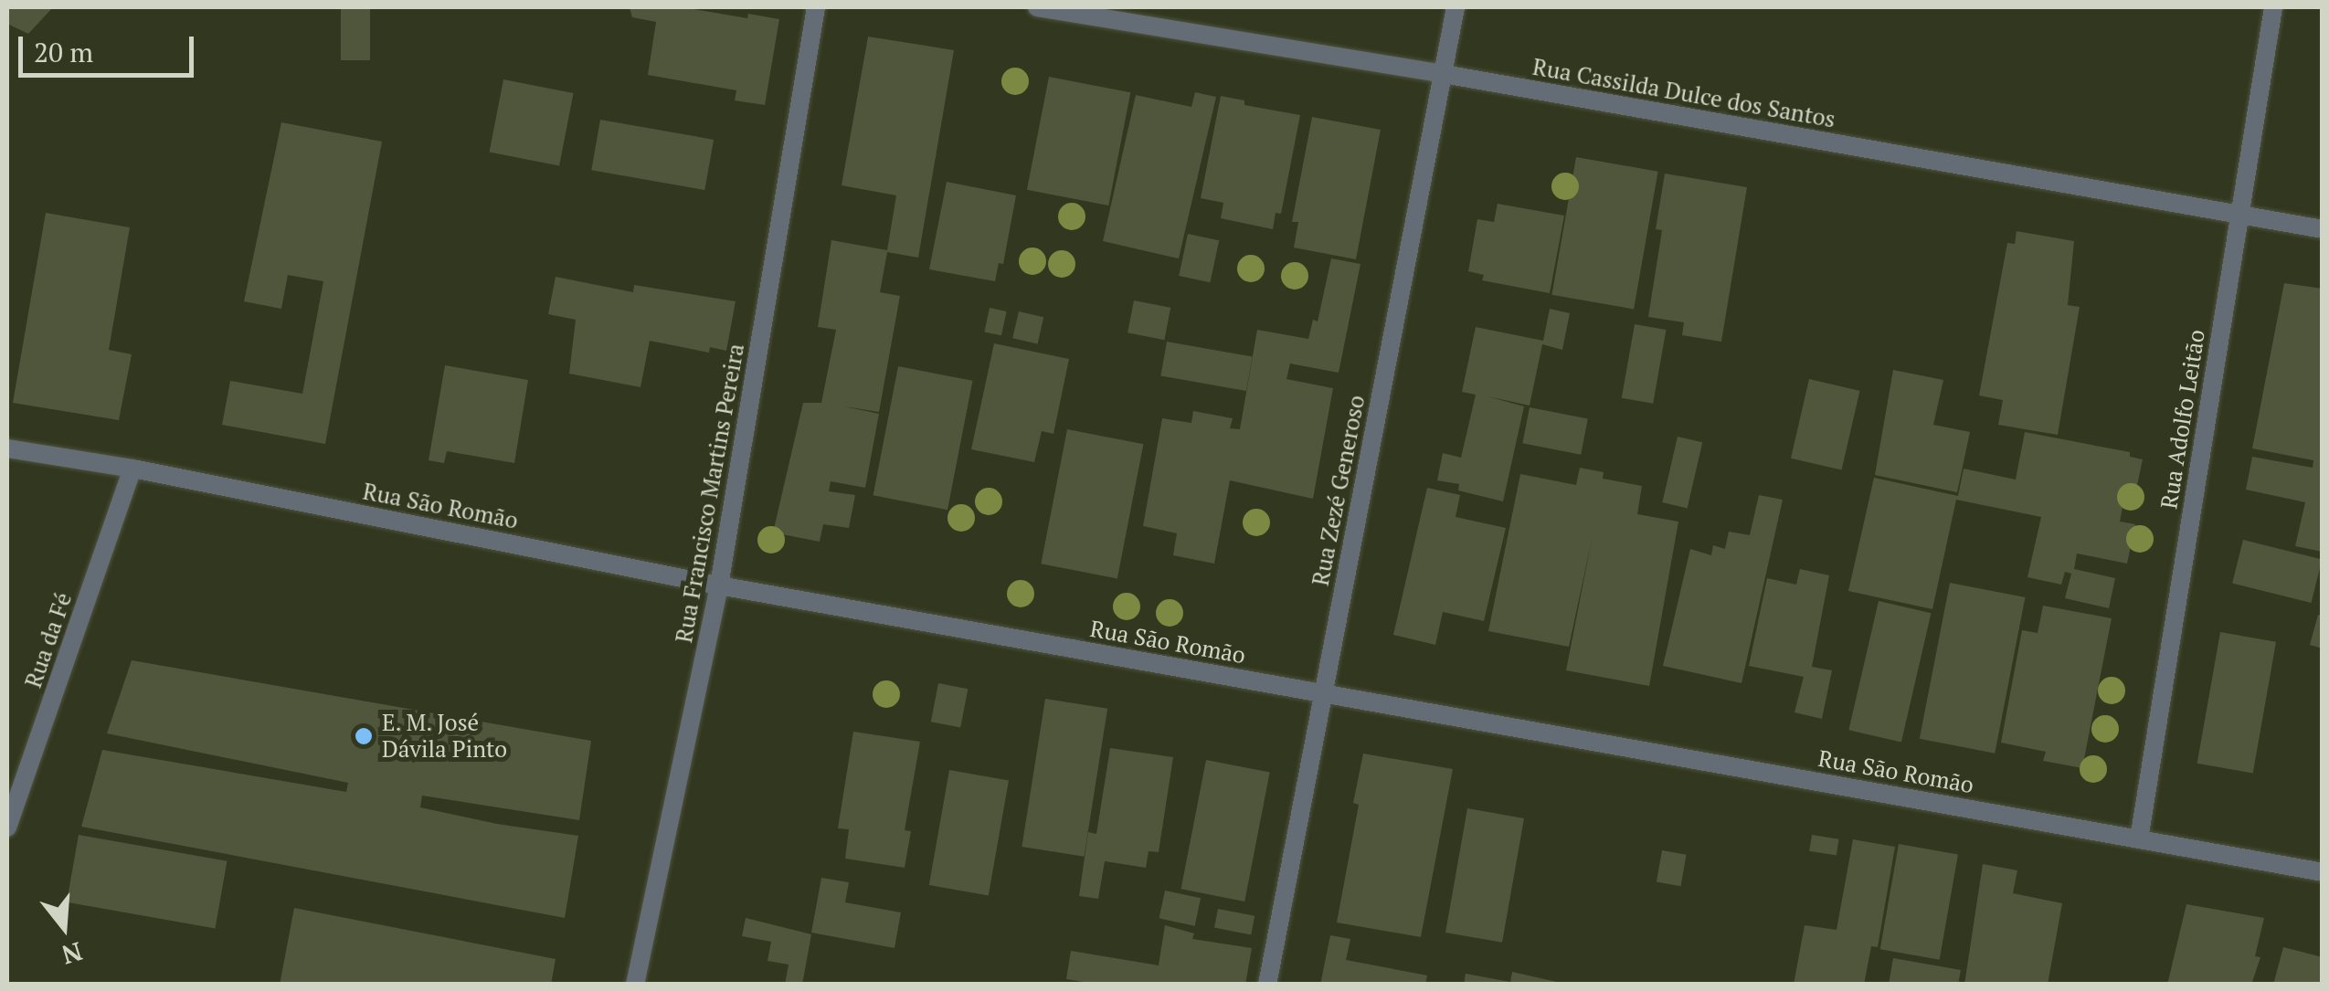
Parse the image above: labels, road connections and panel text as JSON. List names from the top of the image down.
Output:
{
  "streets": {
    "street": [
      "Rua Cassilda Dulce dos Santos",
      "Rua Adolfo Leitão",
      "Rua Zezé Generoso",
      "Rua Francisco Martins Pereira",
      "Rua São Romão",
      "Rua da Fé"
    ]
  },
  "crossings": [
    ["Rua Cassilda Dulce dos Santos", "Rua Adolfo Leitão"],
    ["Rua Cassilda Dulce dos Santos", "Rua Zezé Generoso"],
    ["Rua Adolfo Leitão", "Rua São Romão"],
    ["Rua Zezé Generoso", "Rua São Romão"],
    ["Rua Francisco Martins Pereira", "Rua São Romão"],
    ["Rua São Romão", "Rua da Fé"]
  ],
  "places": ["E. M. José Dávila Pinto"],
  "scale_bar": "20 m",
  "north": "bottom"
}
